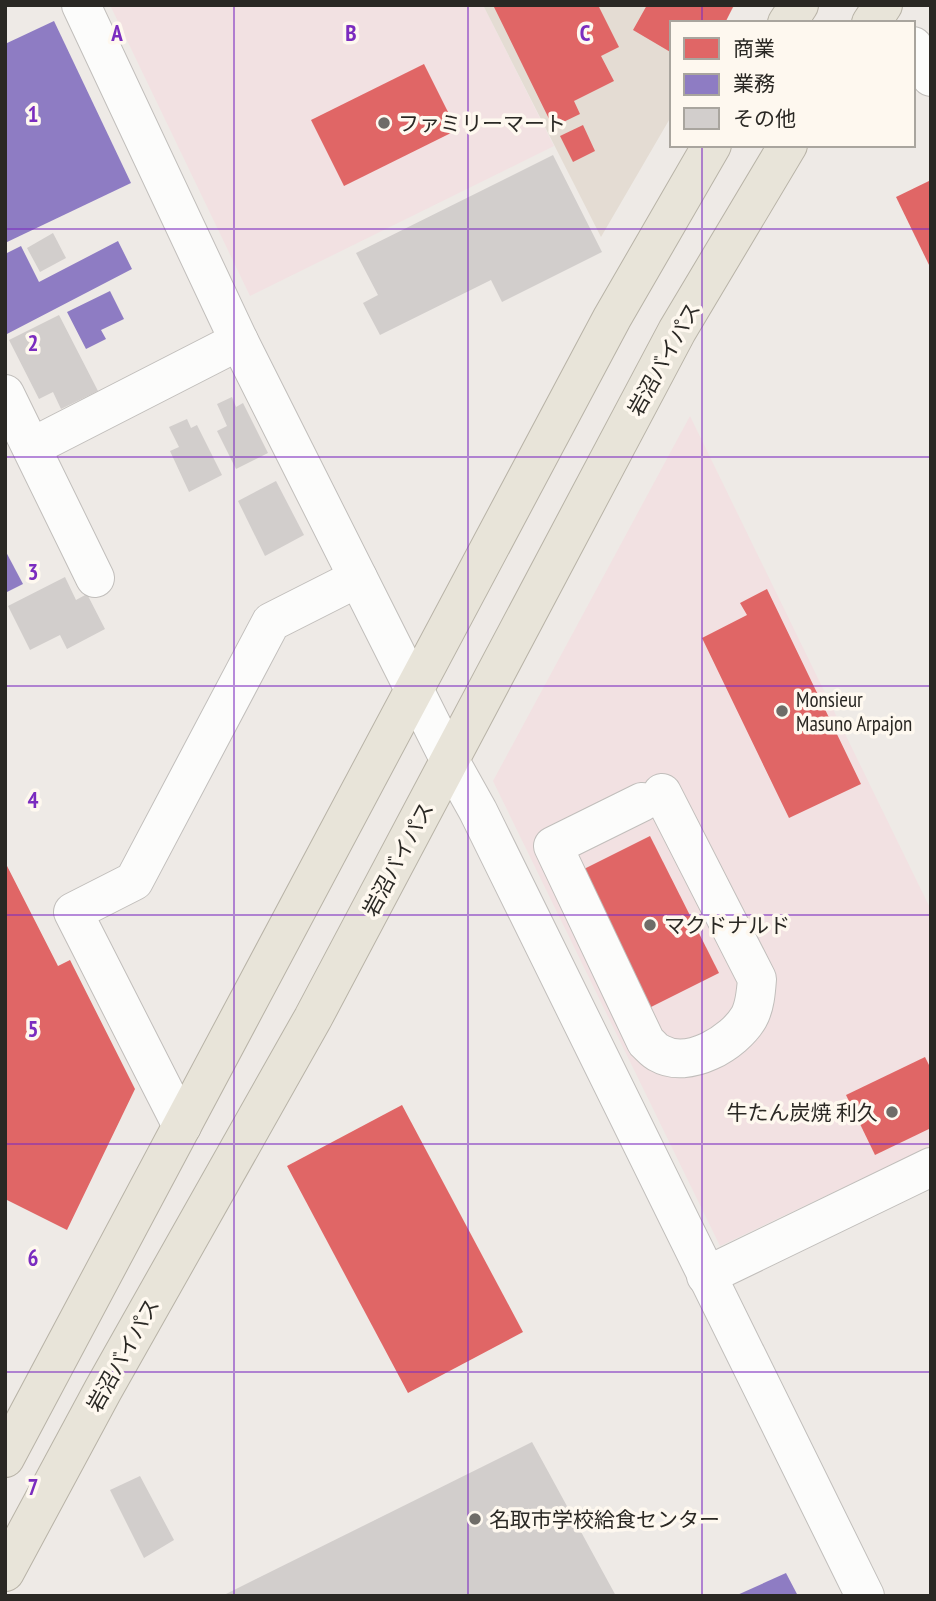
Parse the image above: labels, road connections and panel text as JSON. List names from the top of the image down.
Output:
{
  "streets": {
    "highway": ["岩沼バイパス"]
  },
  "places": [
    "ファミリーマート",
    "Monsieur Masuno Arpajon",
    "マクドナルド",
    "牛たん炭焼 利久",
    "名取市学校給食センター"
  ],
  "legend": ["商業", "業務", "その他"],
  "grid": {
    "columns": ["A", "B", "C"],
    "rows": [
      "1",
      "2",
      "3",
      "4",
      "5",
      "6",
      "7"
    ]
  }
}
